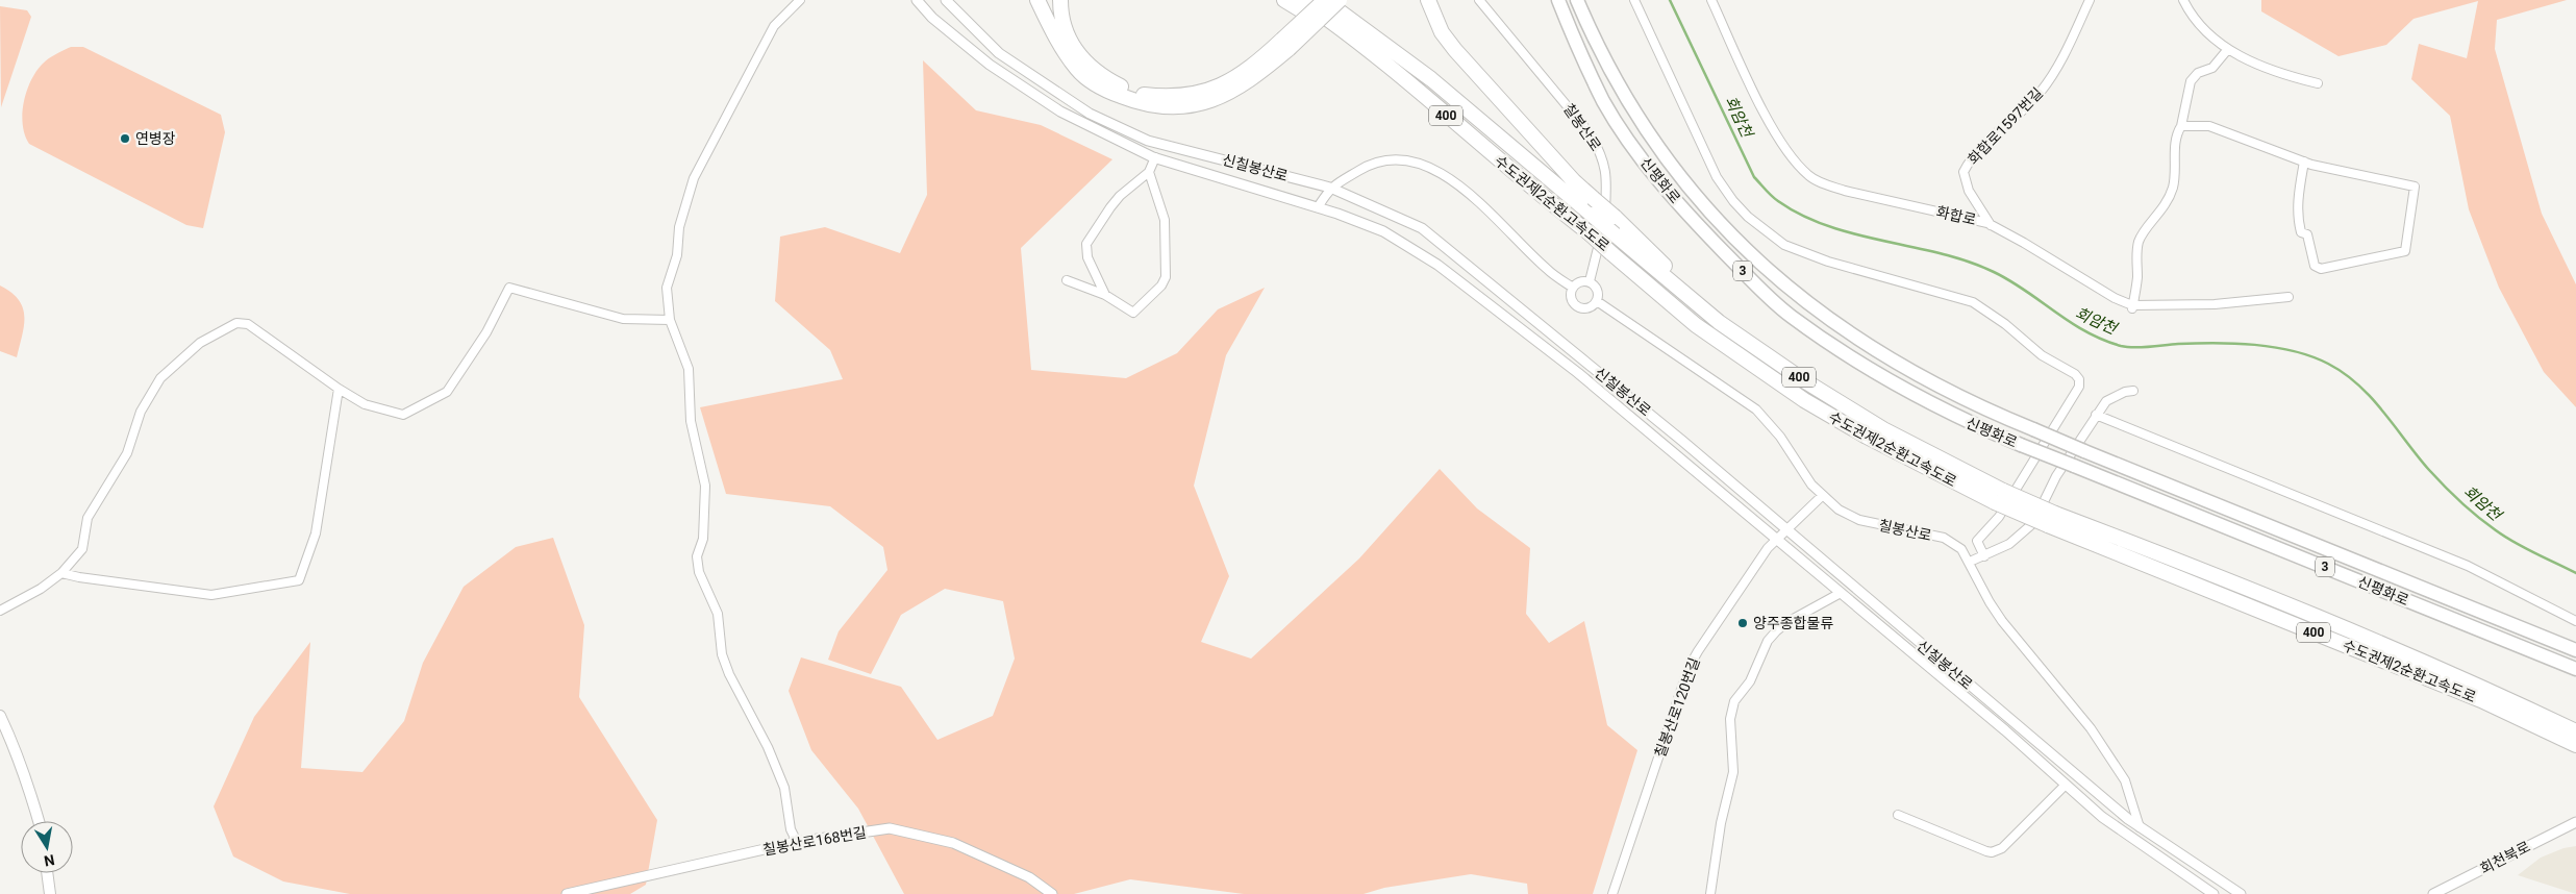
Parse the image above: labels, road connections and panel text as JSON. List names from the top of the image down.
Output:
{
  "streets": {
    "highway": [
      "400",
      "신평화로",
      "수도권제2순환고속도로",
      "3"
    ],
    "street": [
      "화합로1597번길",
      "칠봉산로",
      "신칠봉산로",
      "화합로",
      "칠봉산로120번길",
      "칠봉산로168번길",
      "회천북로"
    ]
  },
  "crossings": [
    ["화합로1597번길", "화합로"],
    ["칠봉산로", "신칠봉산로"],
    ["칠봉산로", "칠봉산로120번길"],
    ["신칠봉산로", "칠봉산로120번길"]
  ],
  "water": ["회암천"],
  "places": ["연병장", "양주종합물류"],
  "north": "bottom"
}
